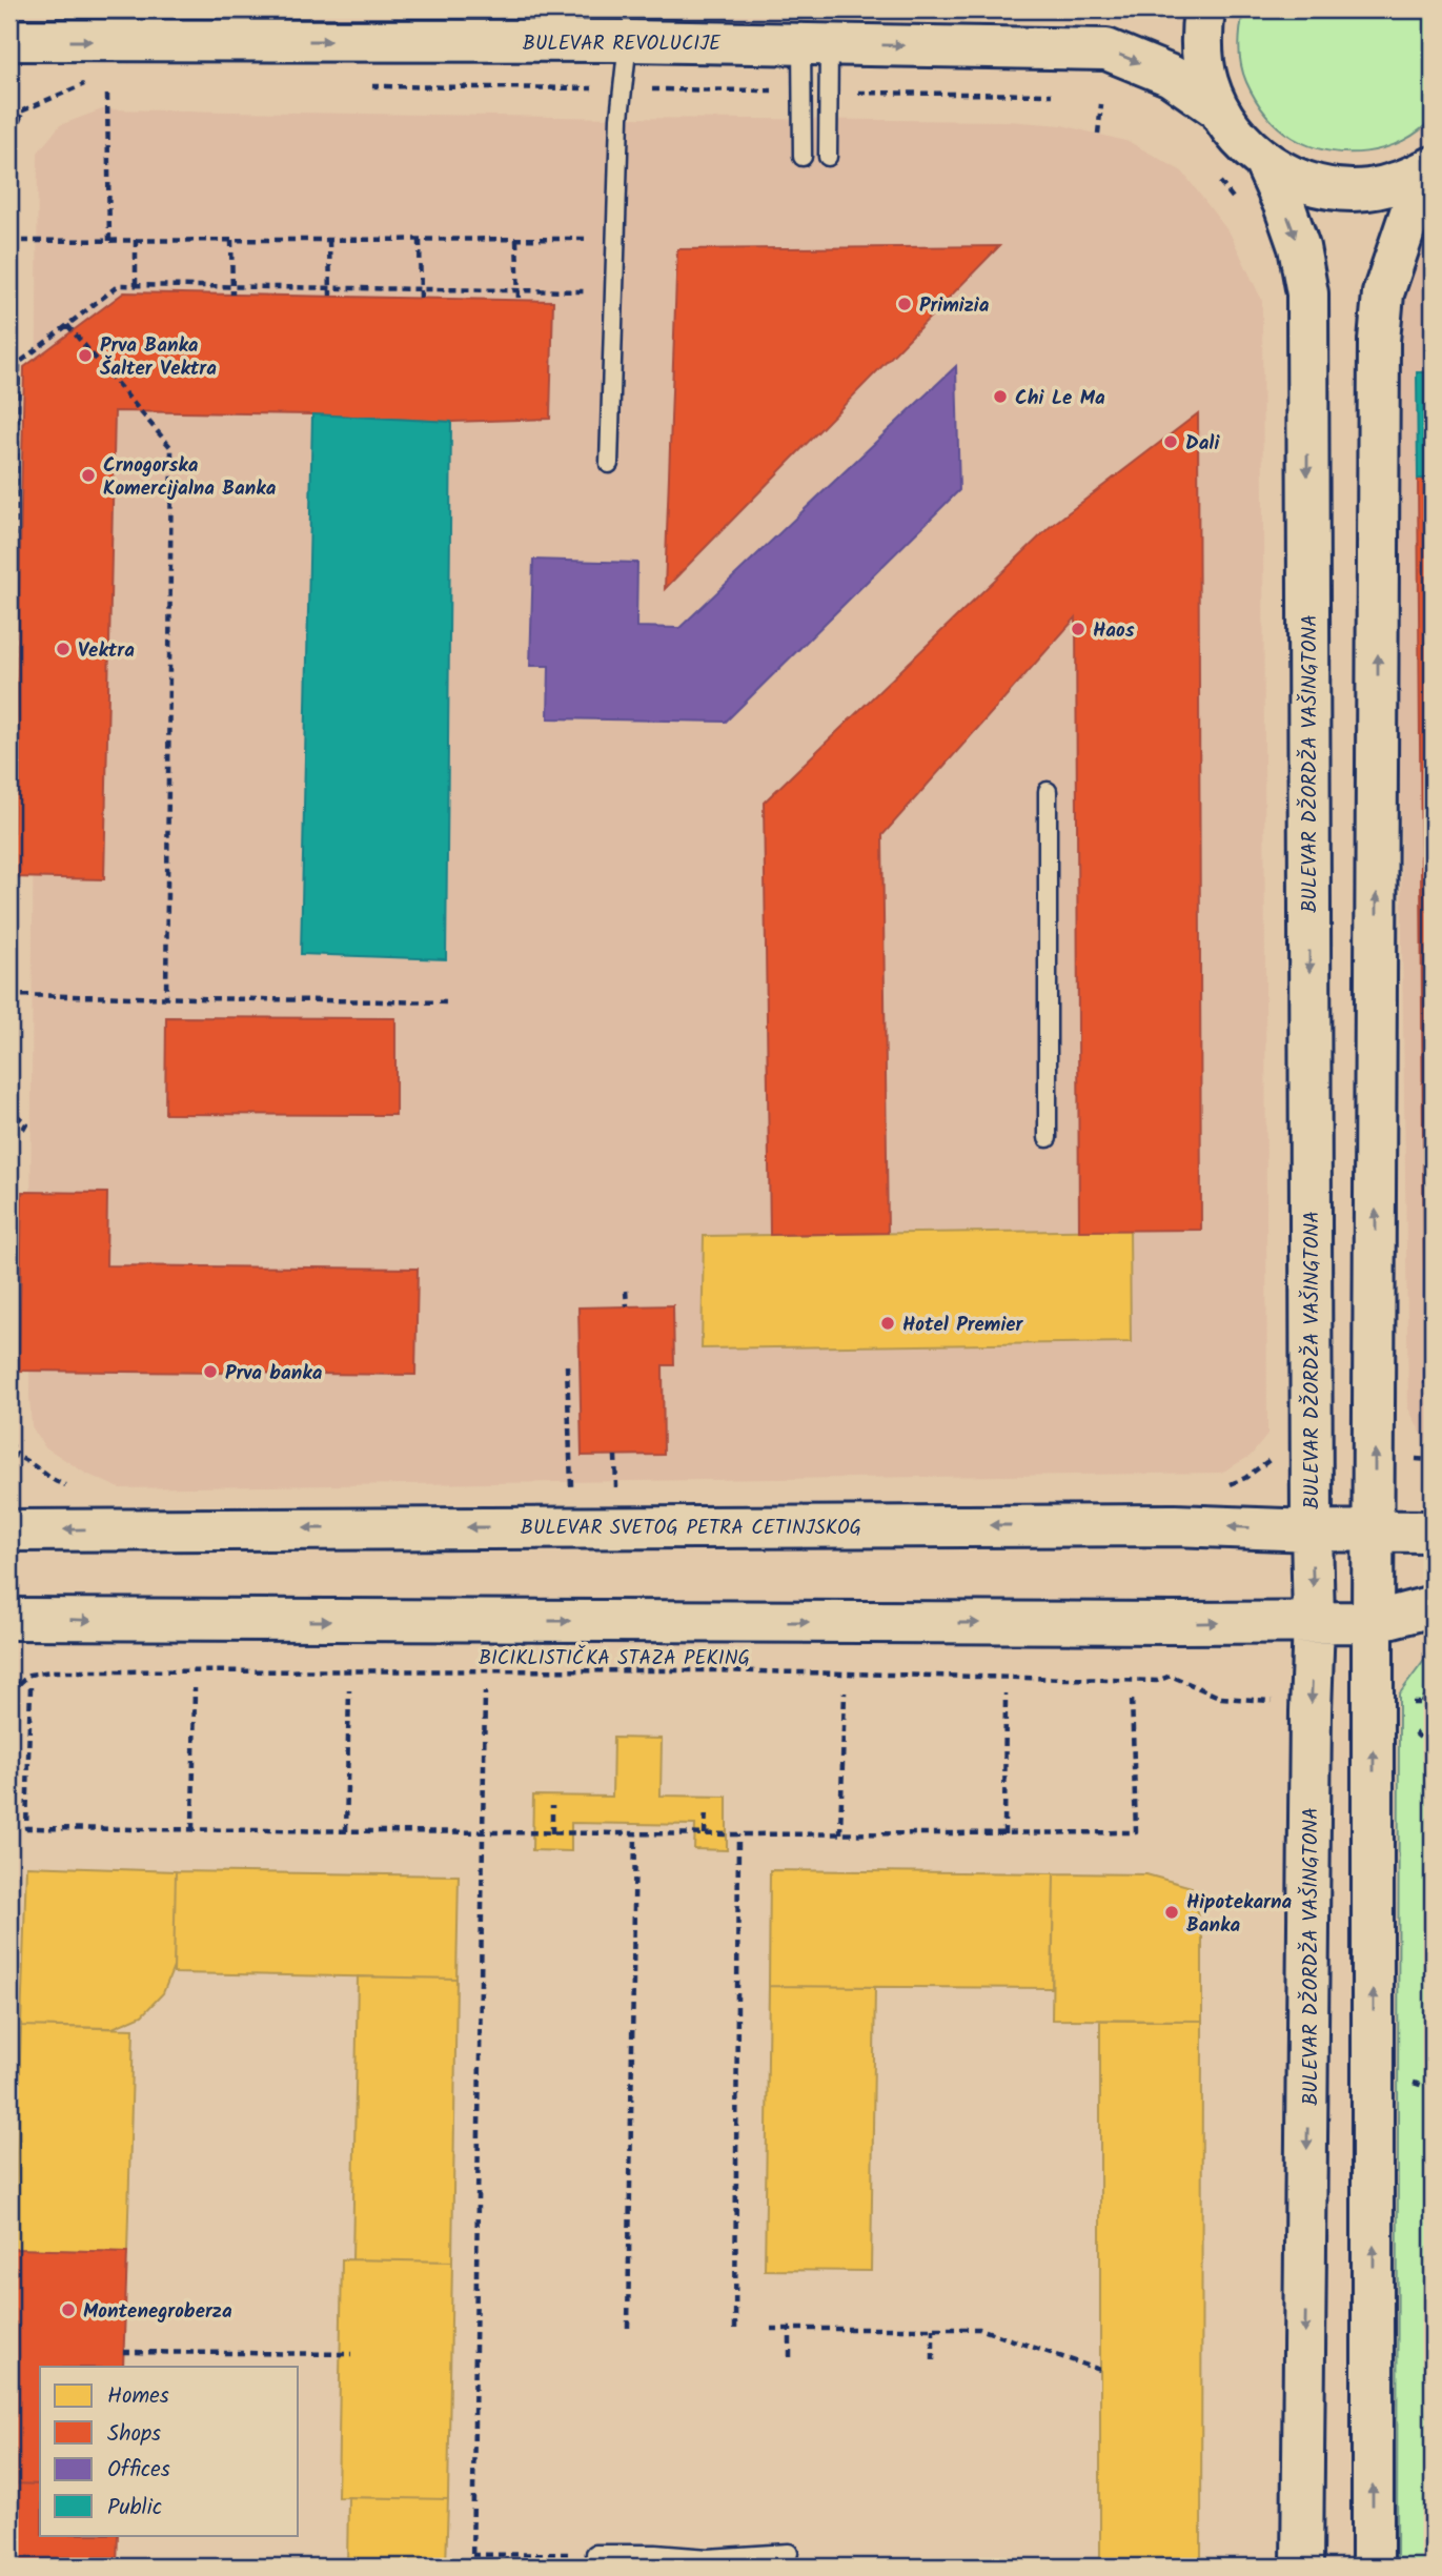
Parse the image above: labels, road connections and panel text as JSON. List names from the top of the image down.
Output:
{
  "streets": {
    "main road": ["BULEVAR REVOLUCIJE", "BULEVAR DŽORDŽA VAŠINGTONA", "BULEVAR SVETOG PETRA CETINJSKOG"],
    "path": ["BICIKLISTIČKA STAZA PEKING"]
  },
  "crossings": [
    ["BULEVAR DŽORDŽA VAŠINGTONA", "BULEVAR SVETOG PETRA CETINJSKOG"]
  ],
  "one_way": ["BULEVAR REVOLUCIJE"],
  "places": [
    "Primizia",
    "Prva Banka Šalter Vektra",
    "Chi Le Ma",
    "Dali",
    "Crnogorska Komercijalna Banka",
    "Haos",
    "Vektra",
    "Hotel Premier",
    "Prva banka",
    "Hipotekarna Banka",
    "Montenegroberza"
  ],
  "legend": [
    "Homes",
    "Shops",
    "Offices",
    "Public"
  ]
}
